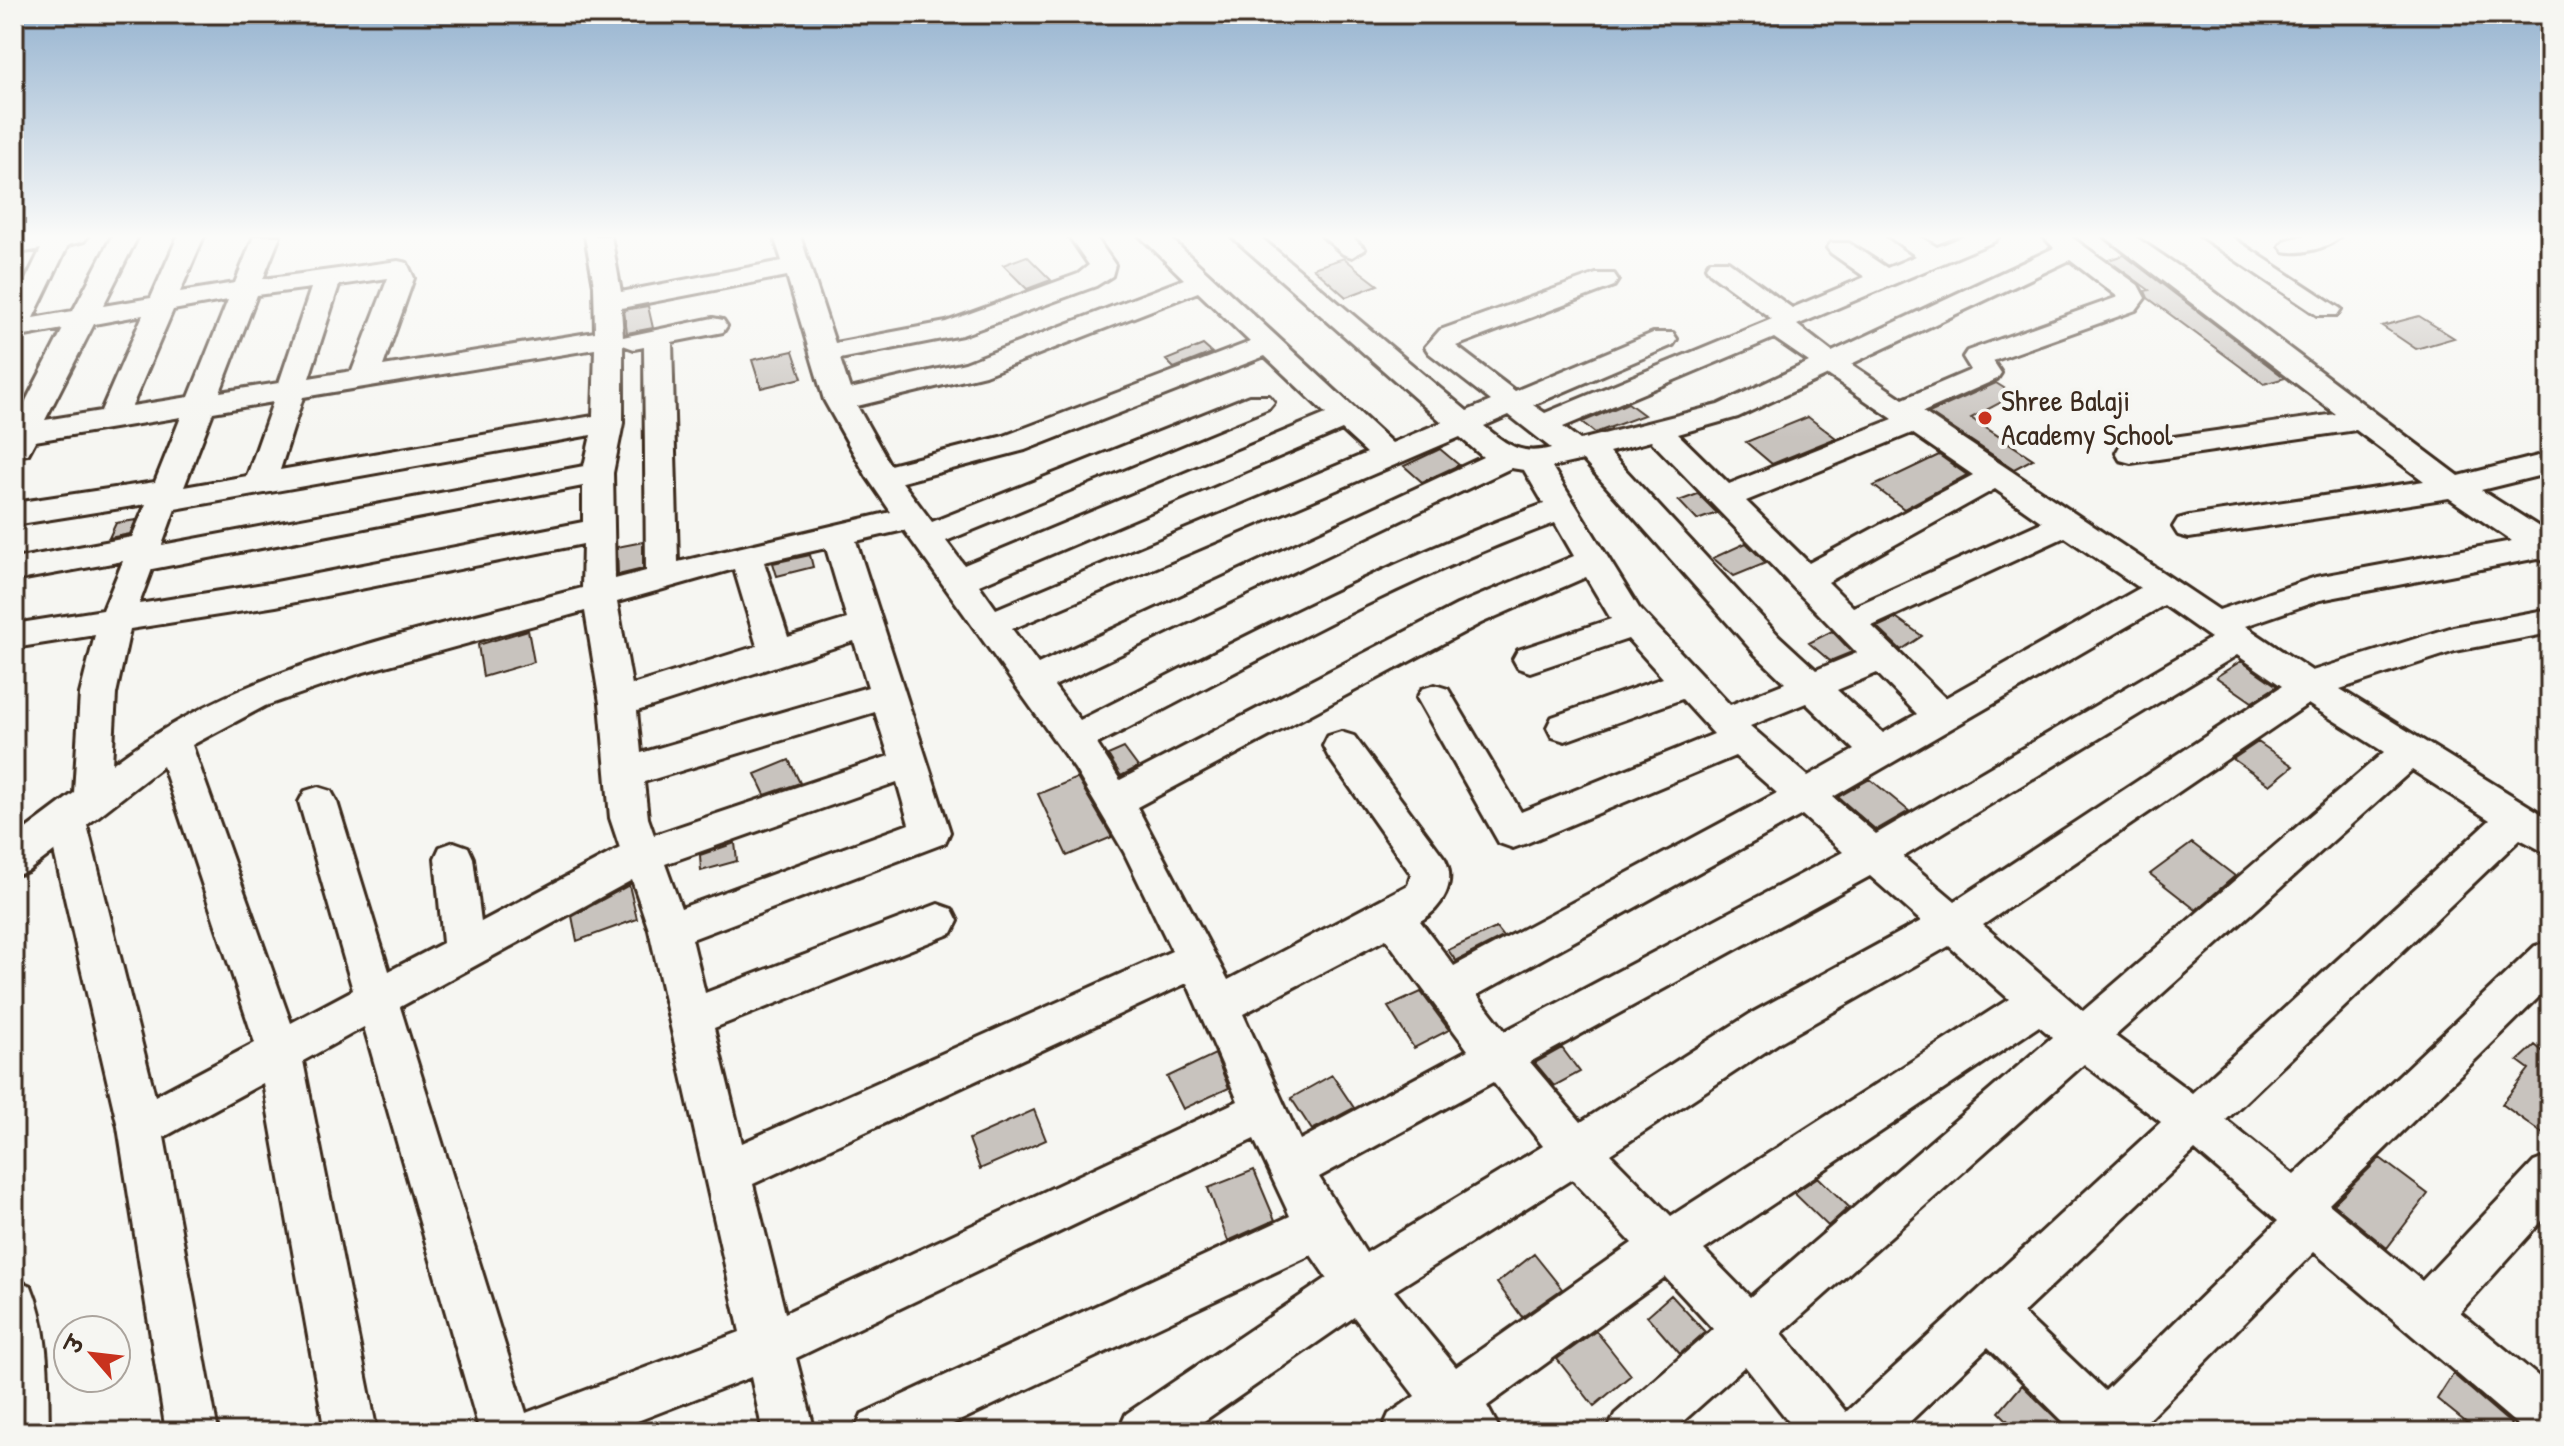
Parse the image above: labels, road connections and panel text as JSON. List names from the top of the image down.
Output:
{
  "places": ["Shree Balaji Academy School"],
  "north": "top left"
}
